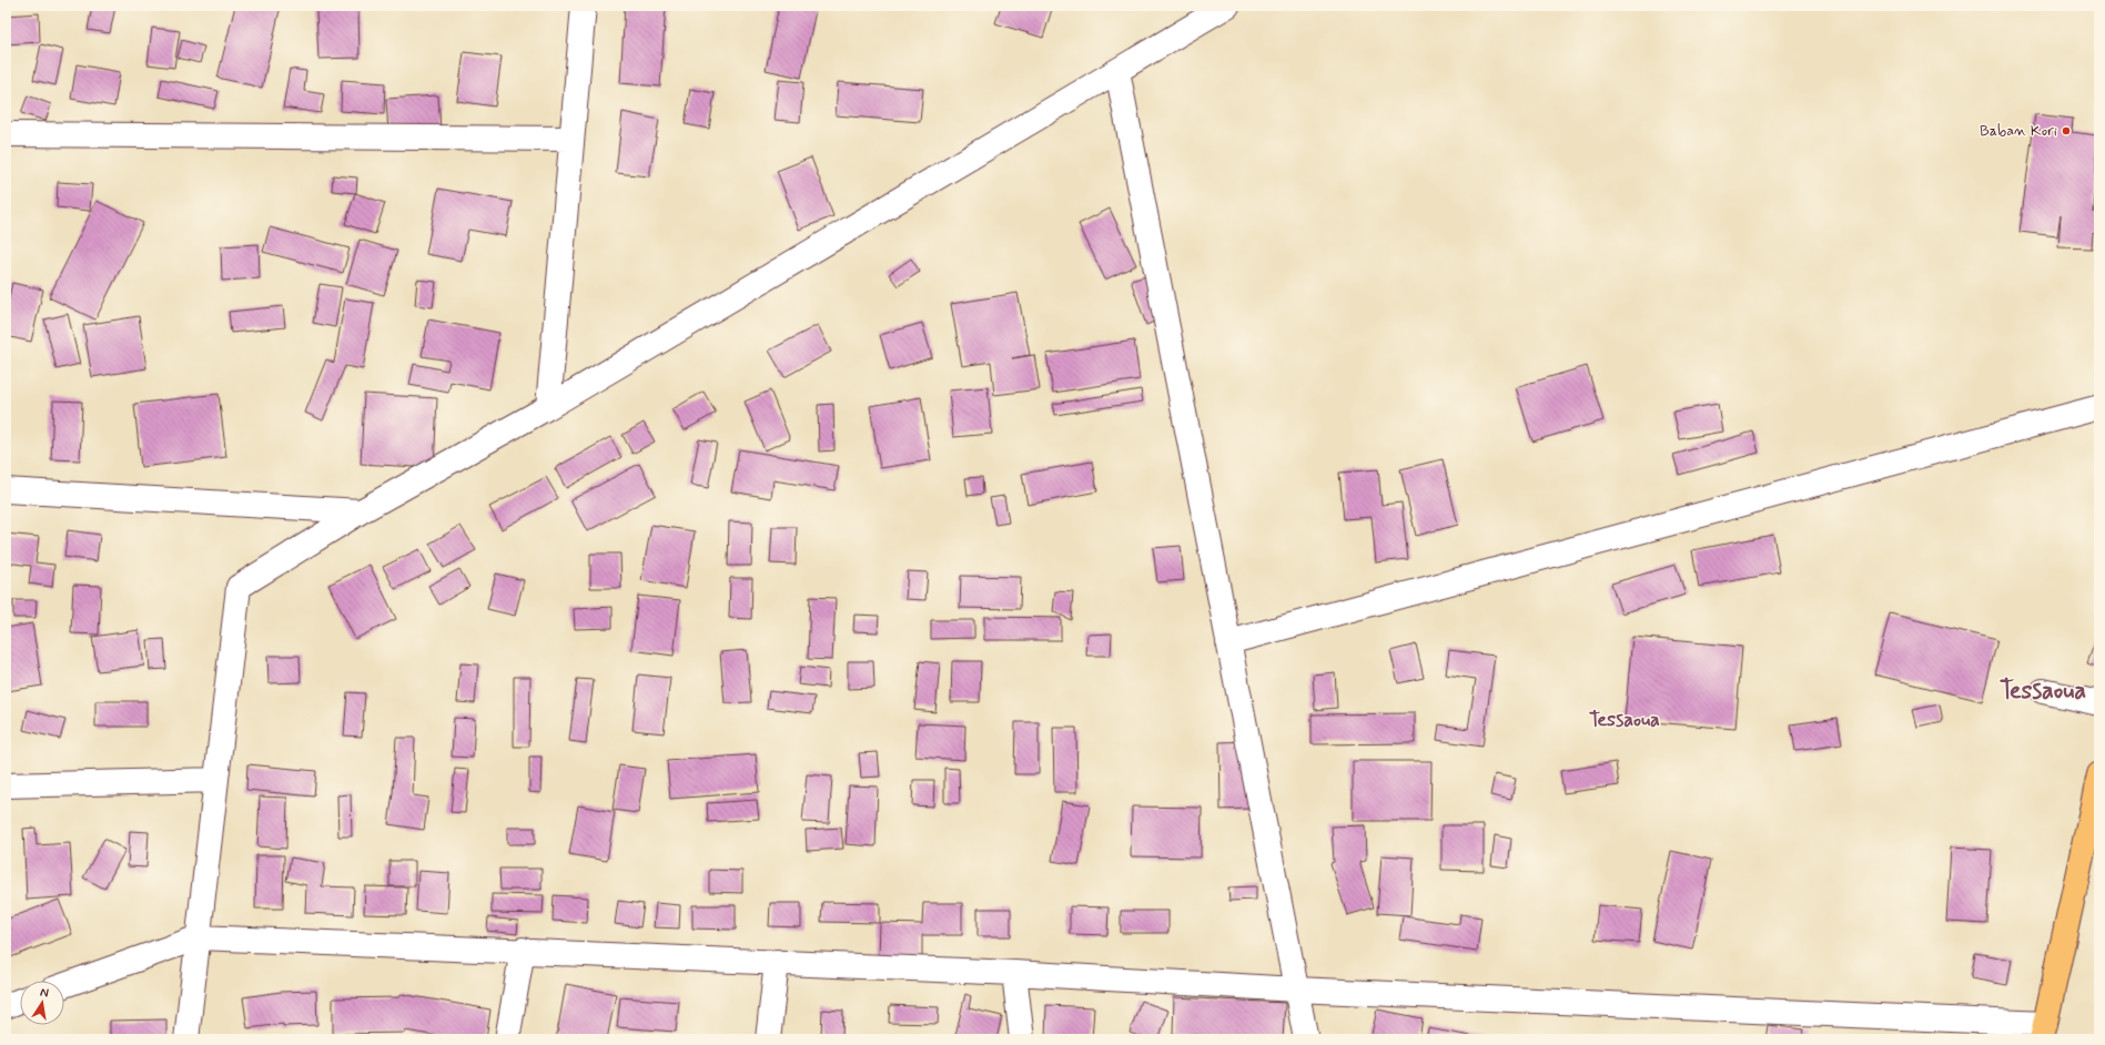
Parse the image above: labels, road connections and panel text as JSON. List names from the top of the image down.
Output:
{
  "districts": ["Tessaoua", "Tessaoua"],
  "places": ["Baban Kori"],
  "north": "top"
}
